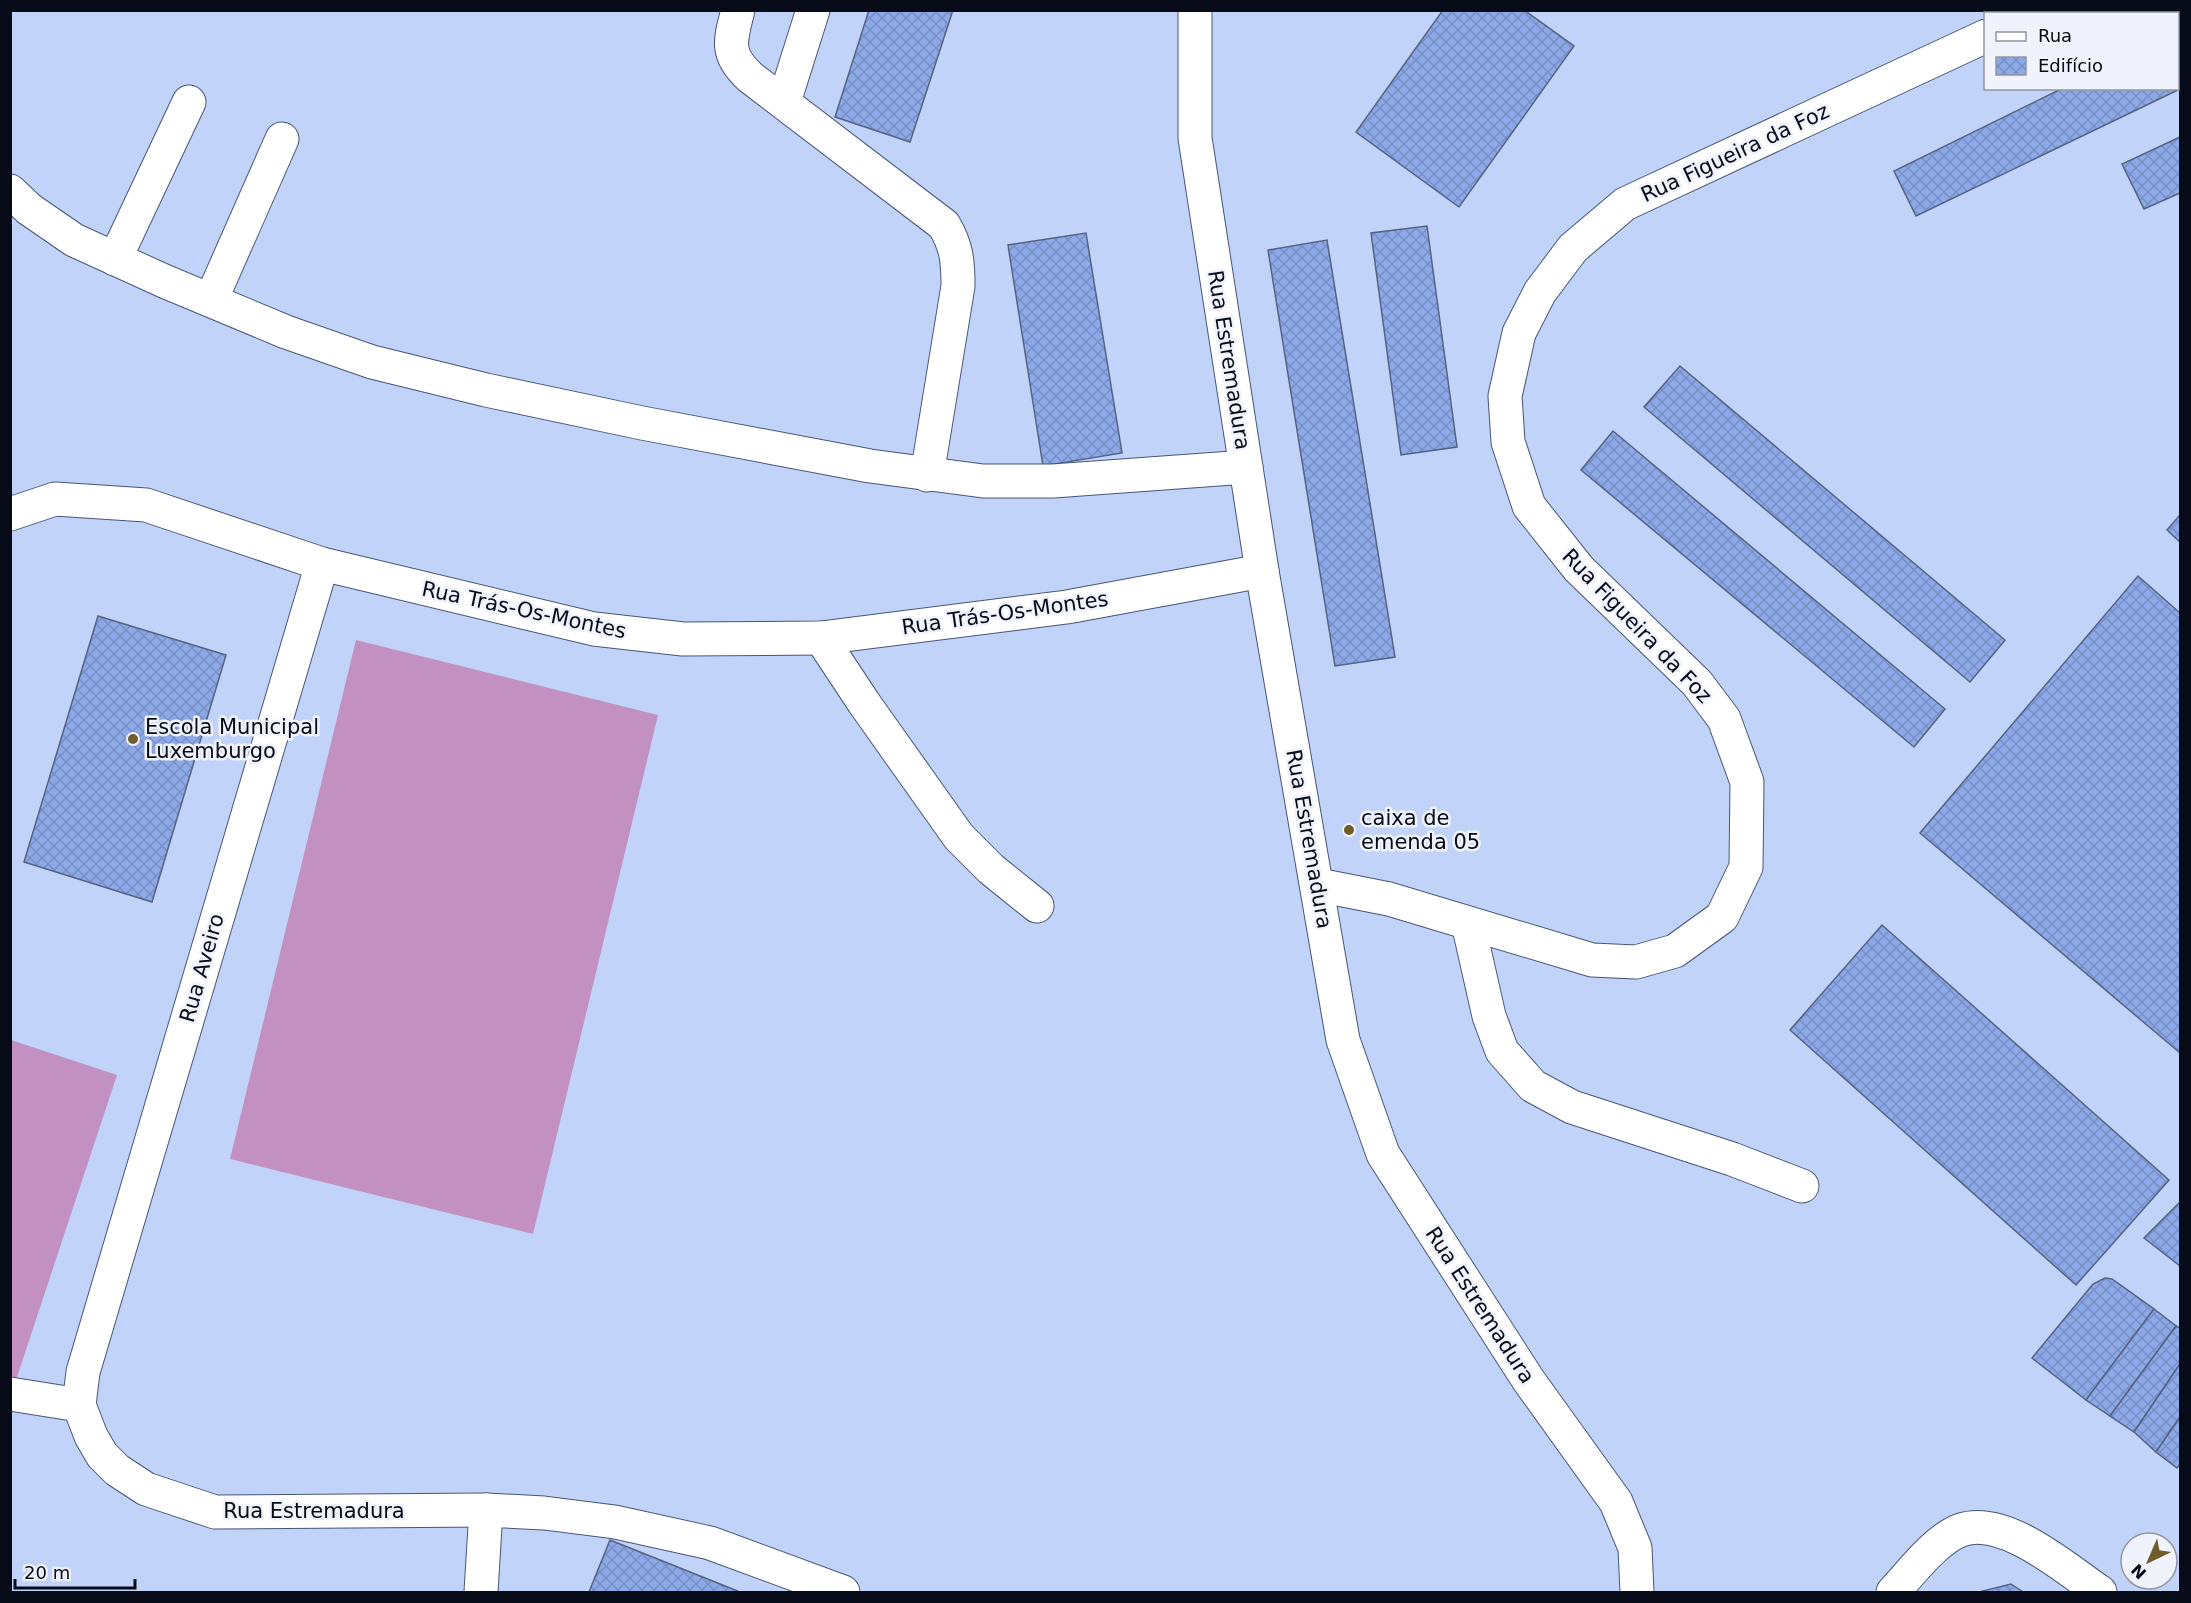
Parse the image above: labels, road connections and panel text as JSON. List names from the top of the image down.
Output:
{
  "streets": {
    "street": [
      "Rua Figueira da Foz",
      "Rua Estremadura",
      "Rua Trás-Os-Montes",
      "Rua Aveiro"
    ]
  },
  "crossings": [
    ["Rua Figueira da Foz", "Rua Estremadura"],
    ["Rua Estremadura", "Rua Trás-Os-Montes"],
    ["Rua Estremadura", "Rua Aveiro"],
    ["Rua Trás-Os-Montes", "Rua Aveiro"]
  ],
  "places": ["Escola Municipal Luxemburgo", "caixa de emenda 05"],
  "legend": ["Rua", "Edifício"],
  "scale_bar": "20 m",
  "north": "bottom left"
}
